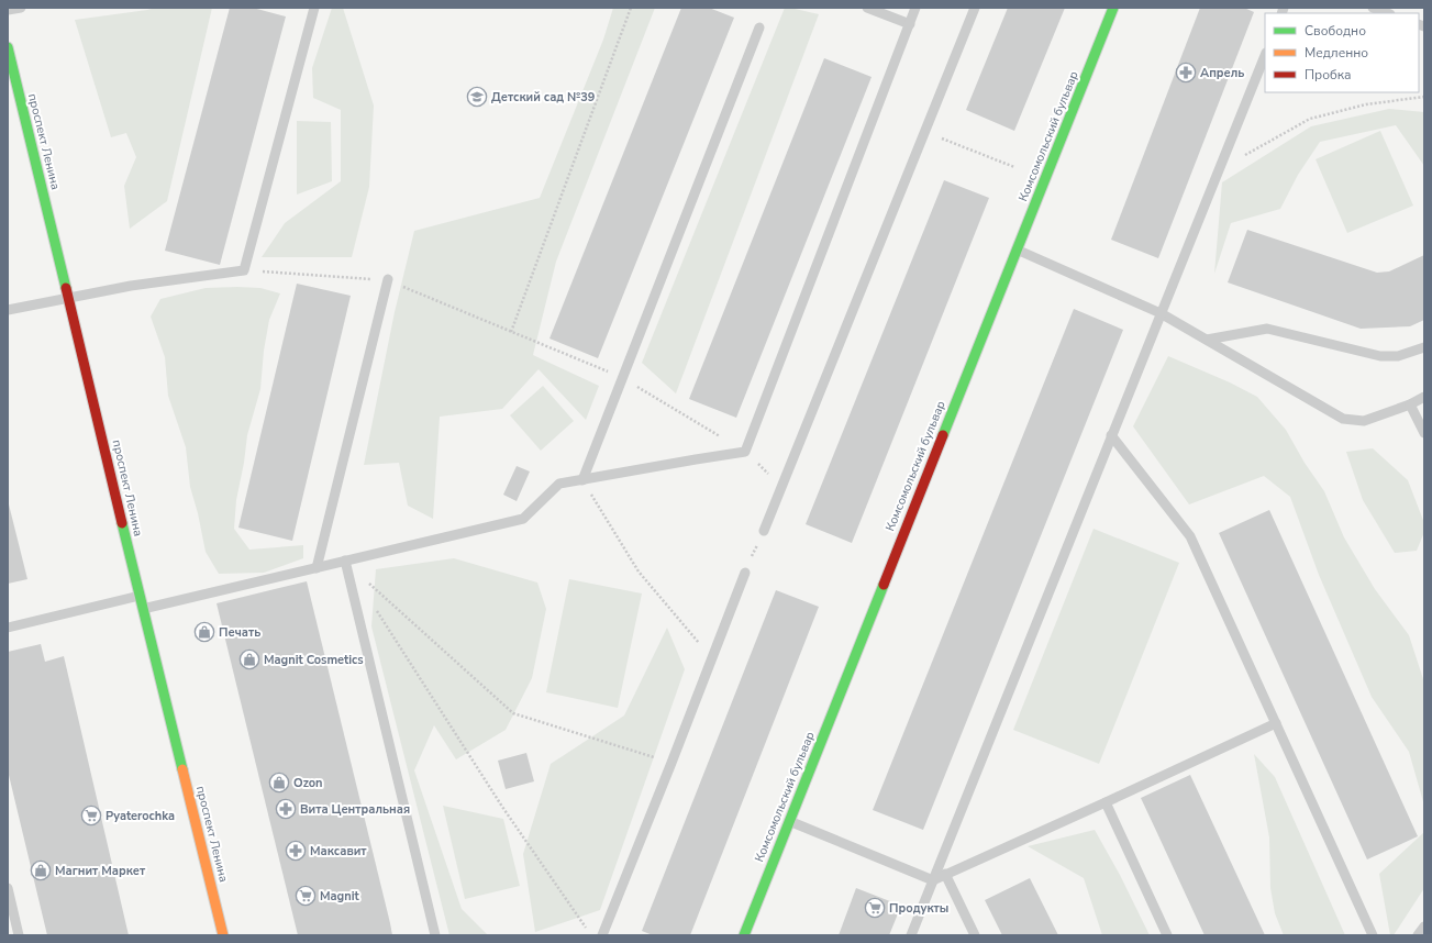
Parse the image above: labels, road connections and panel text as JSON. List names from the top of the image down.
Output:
{
  "streets": {
    "street": ["Комсомольский бульвар", "проспект Ленина"]
  },
  "places": {
    "pharmacy": ["Апрель", "Вита Центральная", "Максавит"],
    "school or university": ["Детский сад №39"],
    "shop": [
      "Печать",
      "Magnit Cosmetics",
      "Ozon",
      "Магнит Маркет"
    ],
    "supermarket": ["Pyaterochka", "Magnit", "Продукты"]
  },
  "legend": ["Свободно", "Медленно", "Пробка"]
}
